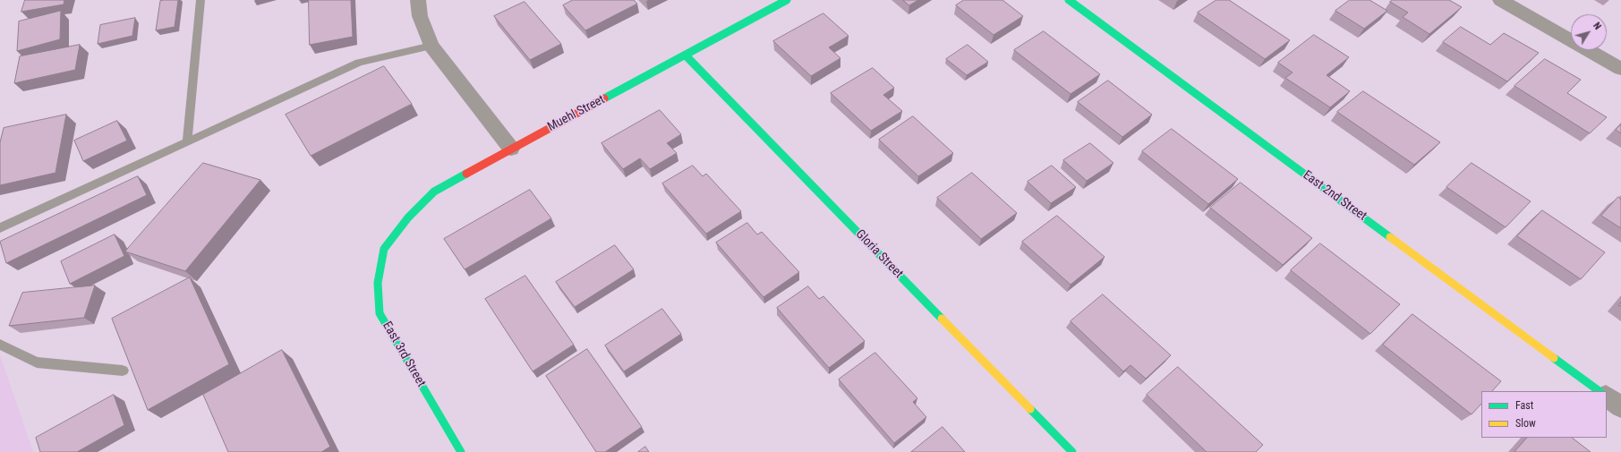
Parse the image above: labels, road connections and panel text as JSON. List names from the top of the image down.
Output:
{
  "streets": {
    "street": [
      "Muehl Street",
      "East 2nd Street",
      "Gloria Street",
      "East 3rd Street"
    ]
  },
  "crossings": [
    ["Muehl Street", "Gloria Street"],
    ["Muehl Street", "East 3rd Street"]
  ],
  "legend": ["Fast", "Slow"],
  "north": "top right"
}
